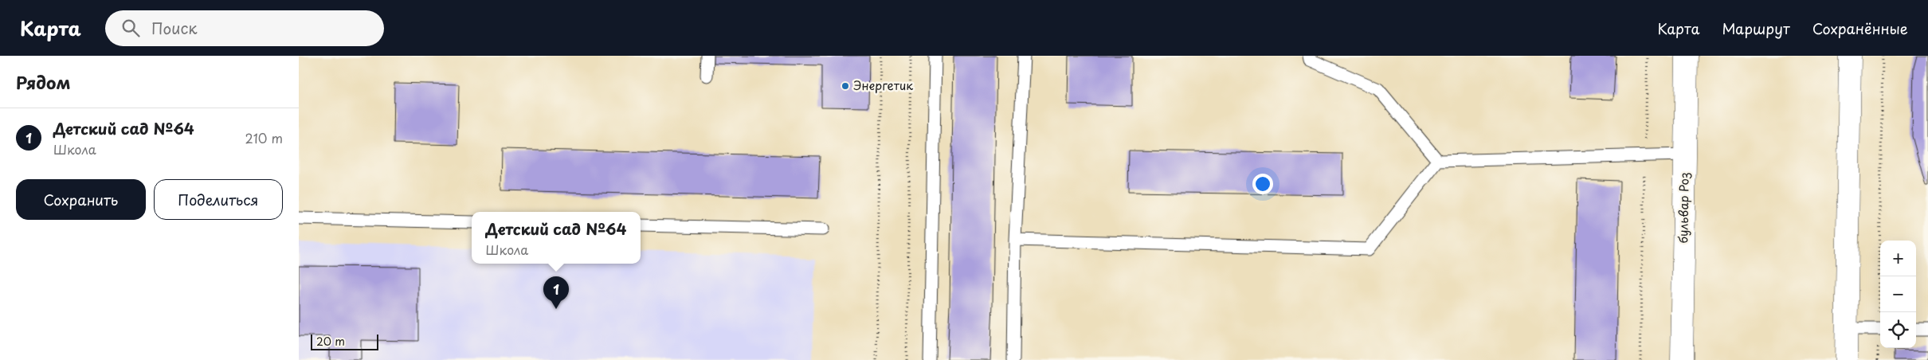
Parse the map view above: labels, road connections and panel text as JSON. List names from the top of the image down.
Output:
{
  "streets": {
    "street": ["бульвар Роз"]
  },
  "places": ["Энергетик"],
  "scale_bar": "20 m",
  "page": {
    "header": "Карта",
    "search": "Поиск",
    "nav": ["Карта", "Маршрут", "Сохранённые"],
    "heading": "Рядом",
    "list": [
      {
        "mark": "1",
        "name": "Детский сад №64",
        "note": "Школа",
        "value": "210 m"
      }
    ],
    "buttons": ["Сохранить", "Поделиться"],
    "popup": ["Детский сад №64", "Школа"],
    "map_buttons": ["+", "−"],
    "pins": "1",
    "scale": "20 m"
  }
}
